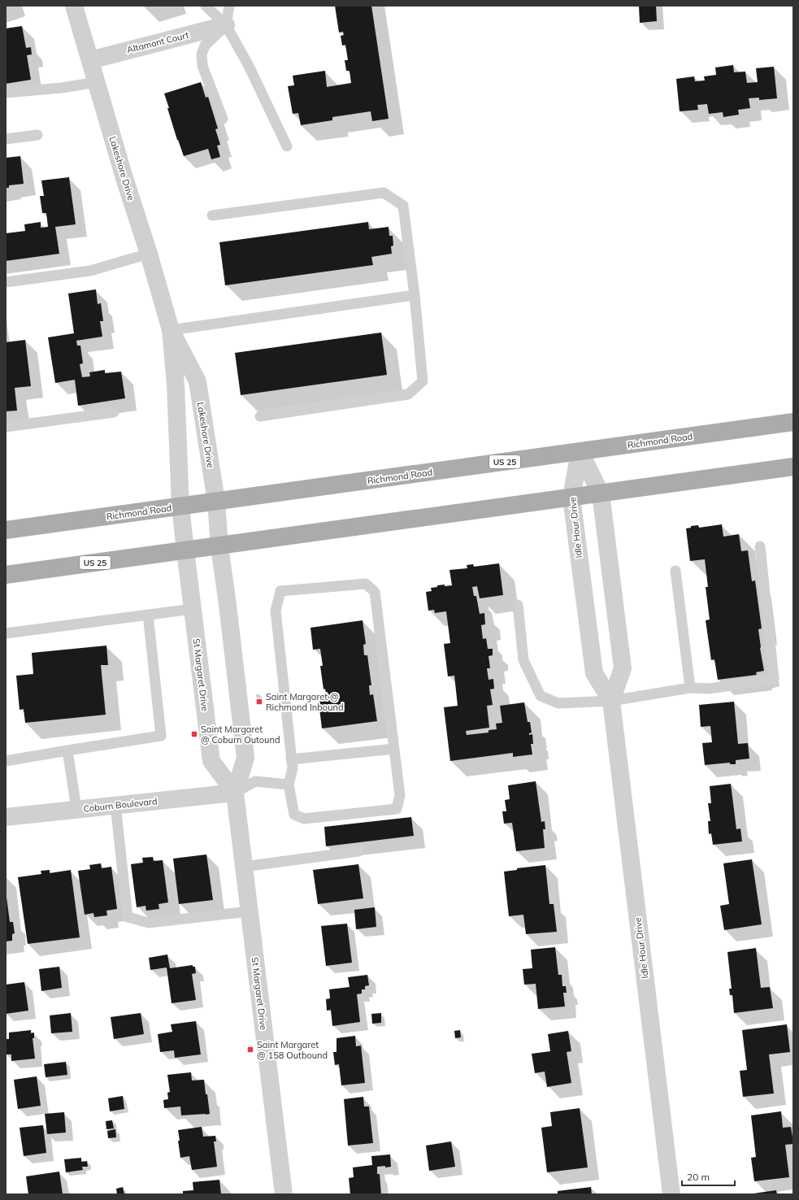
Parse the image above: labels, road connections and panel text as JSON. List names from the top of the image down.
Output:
{
  "streets": {
    "main road": ["Richmond Road", "US 25"],
    "street": [
      "Altamont Court",
      "Lakeshore Drive",
      "Idle Hour Drive",
      "St Margaret Drive",
      "Coburn Boulevard"
    ]
  },
  "crossings": [
    ["Altamont Court", "Lakeshore Drive"],
    ["Lakeshore Drive", "Richmond Road"],
    ["Lakeshore Drive", "US 25"],
    ["Lakeshore Drive", "St Margaret Drive"],
    ["Richmond Road", "Idle Hour Drive"],
    ["US 25", "Idle Hour Drive"],
    ["US 25", "St Margaret Drive"],
    ["St Margaret Drive", "Coburn Boulevard"]
  ],
  "places": {
    "transit": ["Saint Margaret @ Richmond Inbound", "Saint Margaret @ Coburn Outound", "Saint Margaret @ 158 Outbound"]
  },
  "scale_bar": "20 m"
}
